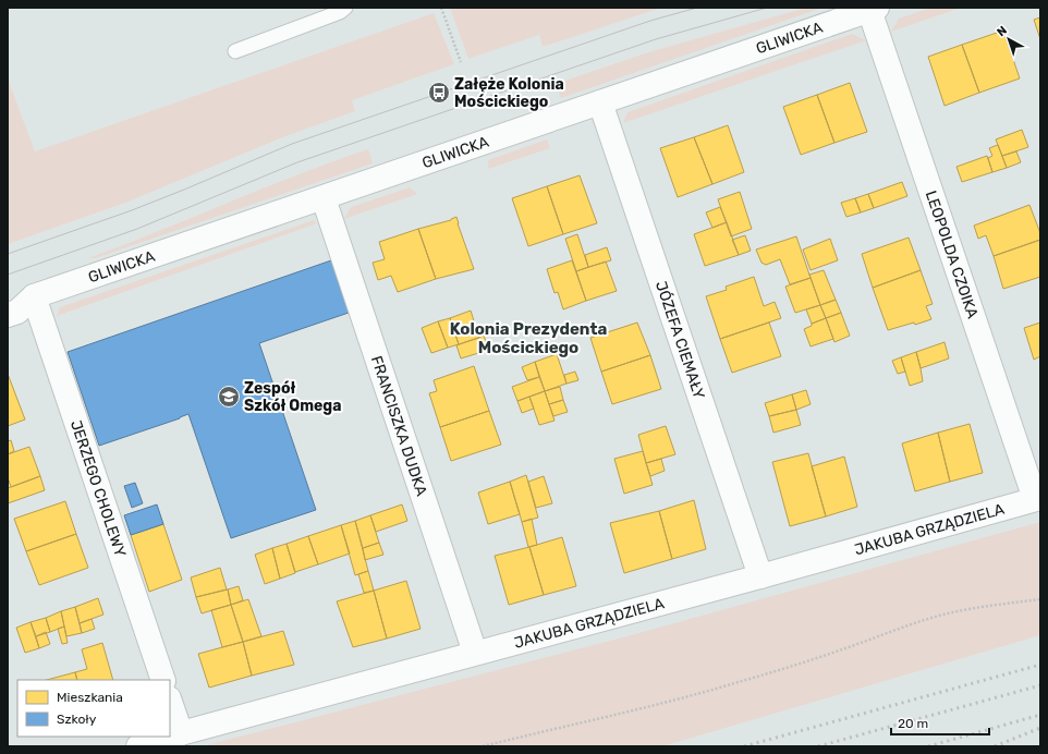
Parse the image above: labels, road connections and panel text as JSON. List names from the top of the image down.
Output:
{
  "streets": {
    "street": [
      "GLIWICKA",
      "LEOPOLDA CZOIKA",
      "JÓZEFA CIEMAŁY",
      "FRANCISZKA DUDKA",
      "JERZEGO CHOLEWY",
      "JAKUBA GRZĄDZIELA"
    ]
  },
  "crossings": [
    ["GLIWICKA", "LEOPOLDA CZOIKA"],
    ["GLIWICKA", "JÓZEFA CIEMAŁY"],
    ["GLIWICKA", "FRANCISZKA DUDKA"],
    ["GLIWICKA", "JERZEGO CHOLEWY"],
    ["LEOPOLDA CZOIKA", "JAKUBA GRZĄDZIELA"],
    ["JÓZEFA CIEMAŁY", "JAKUBA GRZĄDZIELA"],
    ["FRANCISZKA DUDKA", "JAKUBA GRZĄDZIELA"]
  ],
  "districts": ["Kolonia Prezydenta Mościckiego"],
  "places": {
    "bus stop": ["Załęże Kolonia Mościckiego"],
    "school or university": ["Zespół Szkół Omega"]
  },
  "legend": ["Mieszkania", "Szkoły"],
  "scale_bar": "20 m",
  "north": "top left"
}
